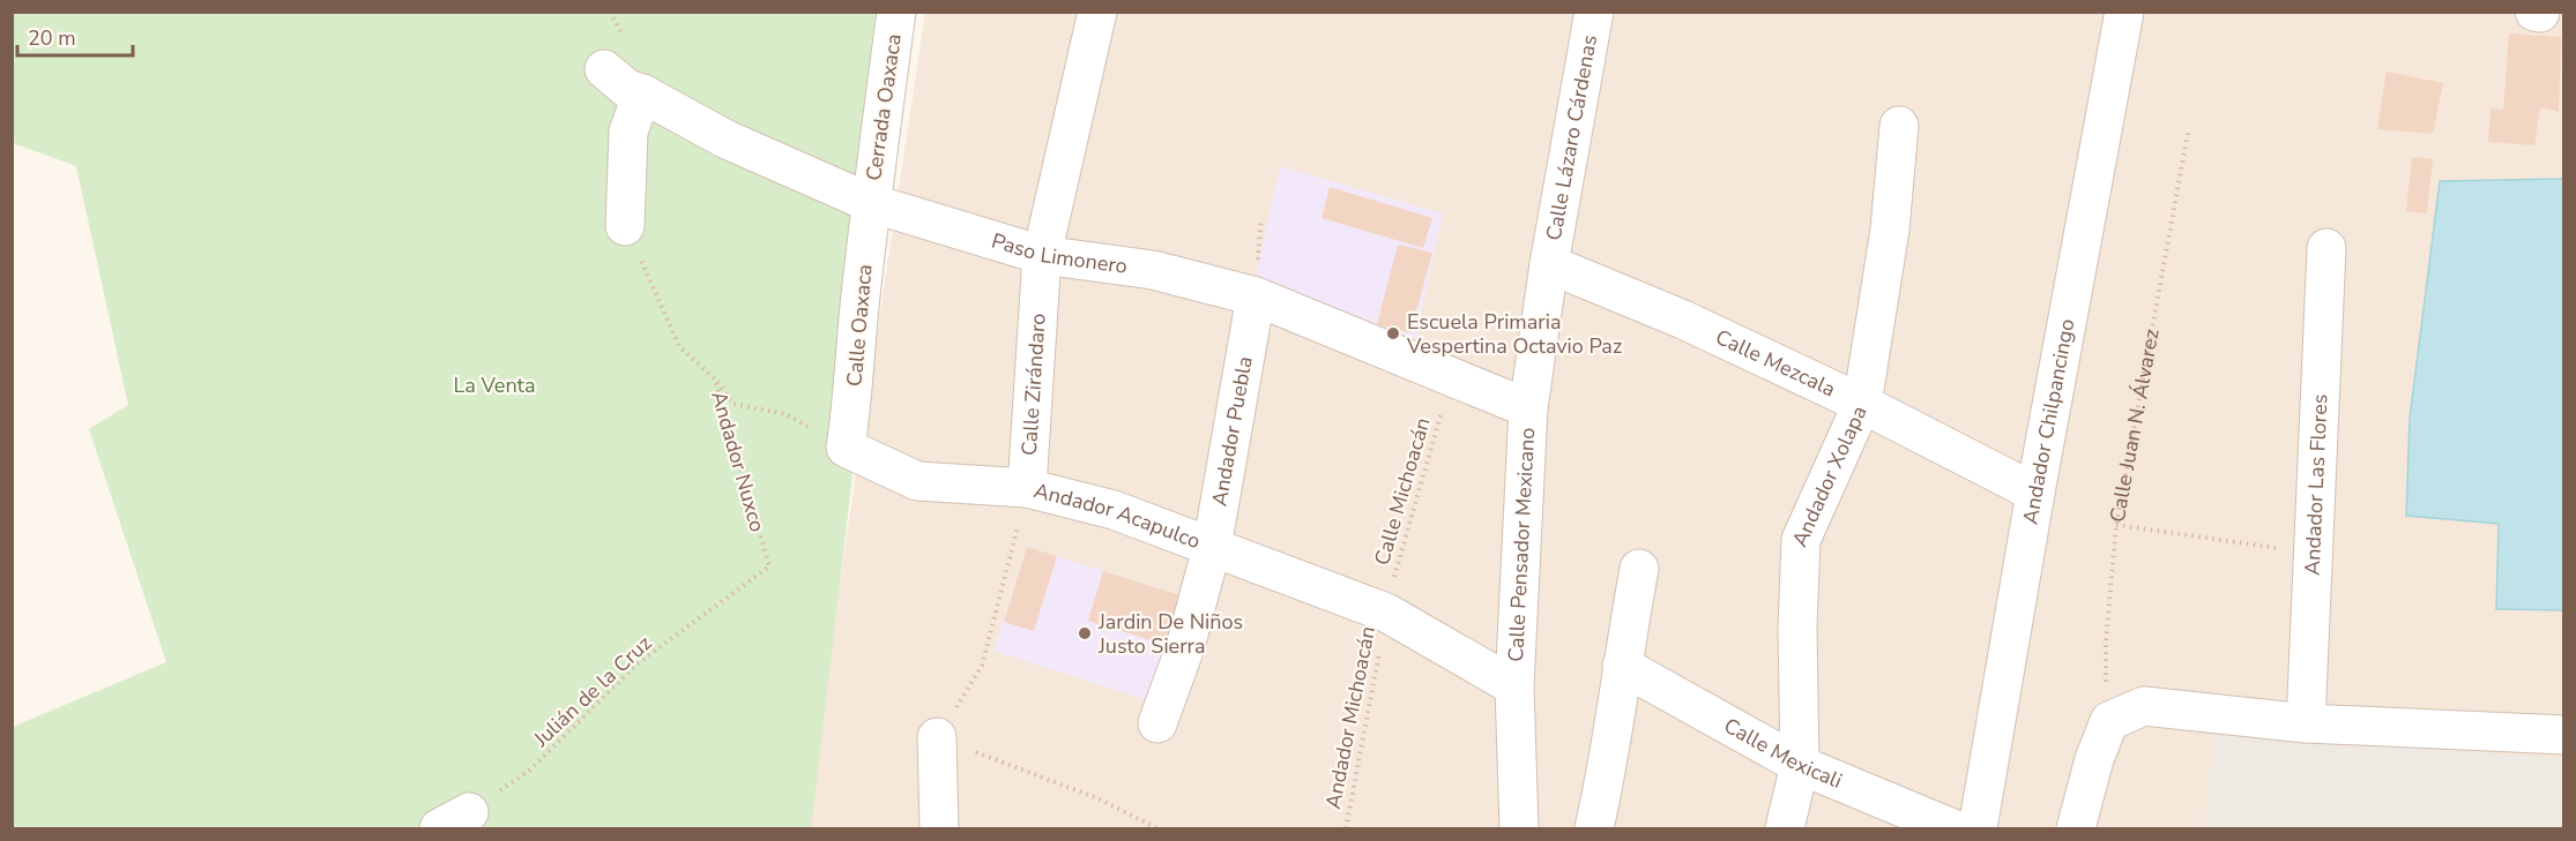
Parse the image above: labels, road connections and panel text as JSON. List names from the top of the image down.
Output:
{
  "streets": {
    "street": [
      "Cerrada Oaxaca",
      "Calle Lázaro Cárdenas",
      "Paso Limonero",
      "Calle Oaxaca",
      "Calle Mezcala",
      "Calle Zirándaro",
      "Andador Chilpancingo",
      "Andador Puebla",
      "Andador Xolapa",
      "Andador Las Flores",
      "Andador Acapulco",
      "Calle Pensador Mexicano",
      "Calle Mexicali"
    ],
    "path": [
      "Calle Juan N. Álvarez",
      "Andador Nuxco",
      "Calle Michoacán",
      "Julián de la Cruz",
      "Andador Michoacán"
    ]
  },
  "crossings": [
    ["Cerrada Oaxaca", "Paso Limonero"],
    ["Cerrada Oaxaca", "Calle Oaxaca"],
    ["Calle Lázaro Cárdenas", "Calle Mezcala"],
    ["Calle Lázaro Cárdenas", "Calle Pensador Mexicano"],
    ["Paso Limonero", "Calle Oaxaca"],
    ["Paso Limonero", "Calle Zirándaro"],
    ["Paso Limonero", "Andador Puebla"],
    ["Paso Limonero", "Calle Michoacán"],
    ["Paso Limonero", "Calle Pensador Mexicano"],
    ["Calle Oaxaca", "Andador Acapulco"],
    ["Calle Mezcala", "Andador Chilpancingo"],
    ["Calle Mezcala", "Andador Xolapa"],
    ["Calle Mezcala", "Calle Pensador Mexicano"],
    ["Calle Zirándaro", "Andador Acapulco"],
    ["Andador Puebla", "Andador Acapulco"],
    ["Andador Nuxco", "Julián de la Cruz"],
    ["Andador Xolapa", "Calle Mexicali"],
    ["Calle Michoacán", "Andador Acapulco"],
    ["Calle Michoacán", "Andador Michoacán"],
    ["Andador Acapulco", "Calle Pensador Mexicano"],
    ["Andador Acapulco", "Andador Michoacán"]
  ],
  "parks": ["La Venta"],
  "places": ["Escuela Primaria Vespertina Octavio Paz", "Jardin De Niños Justo Sierra"],
  "scale_bar": "20 m"
}
